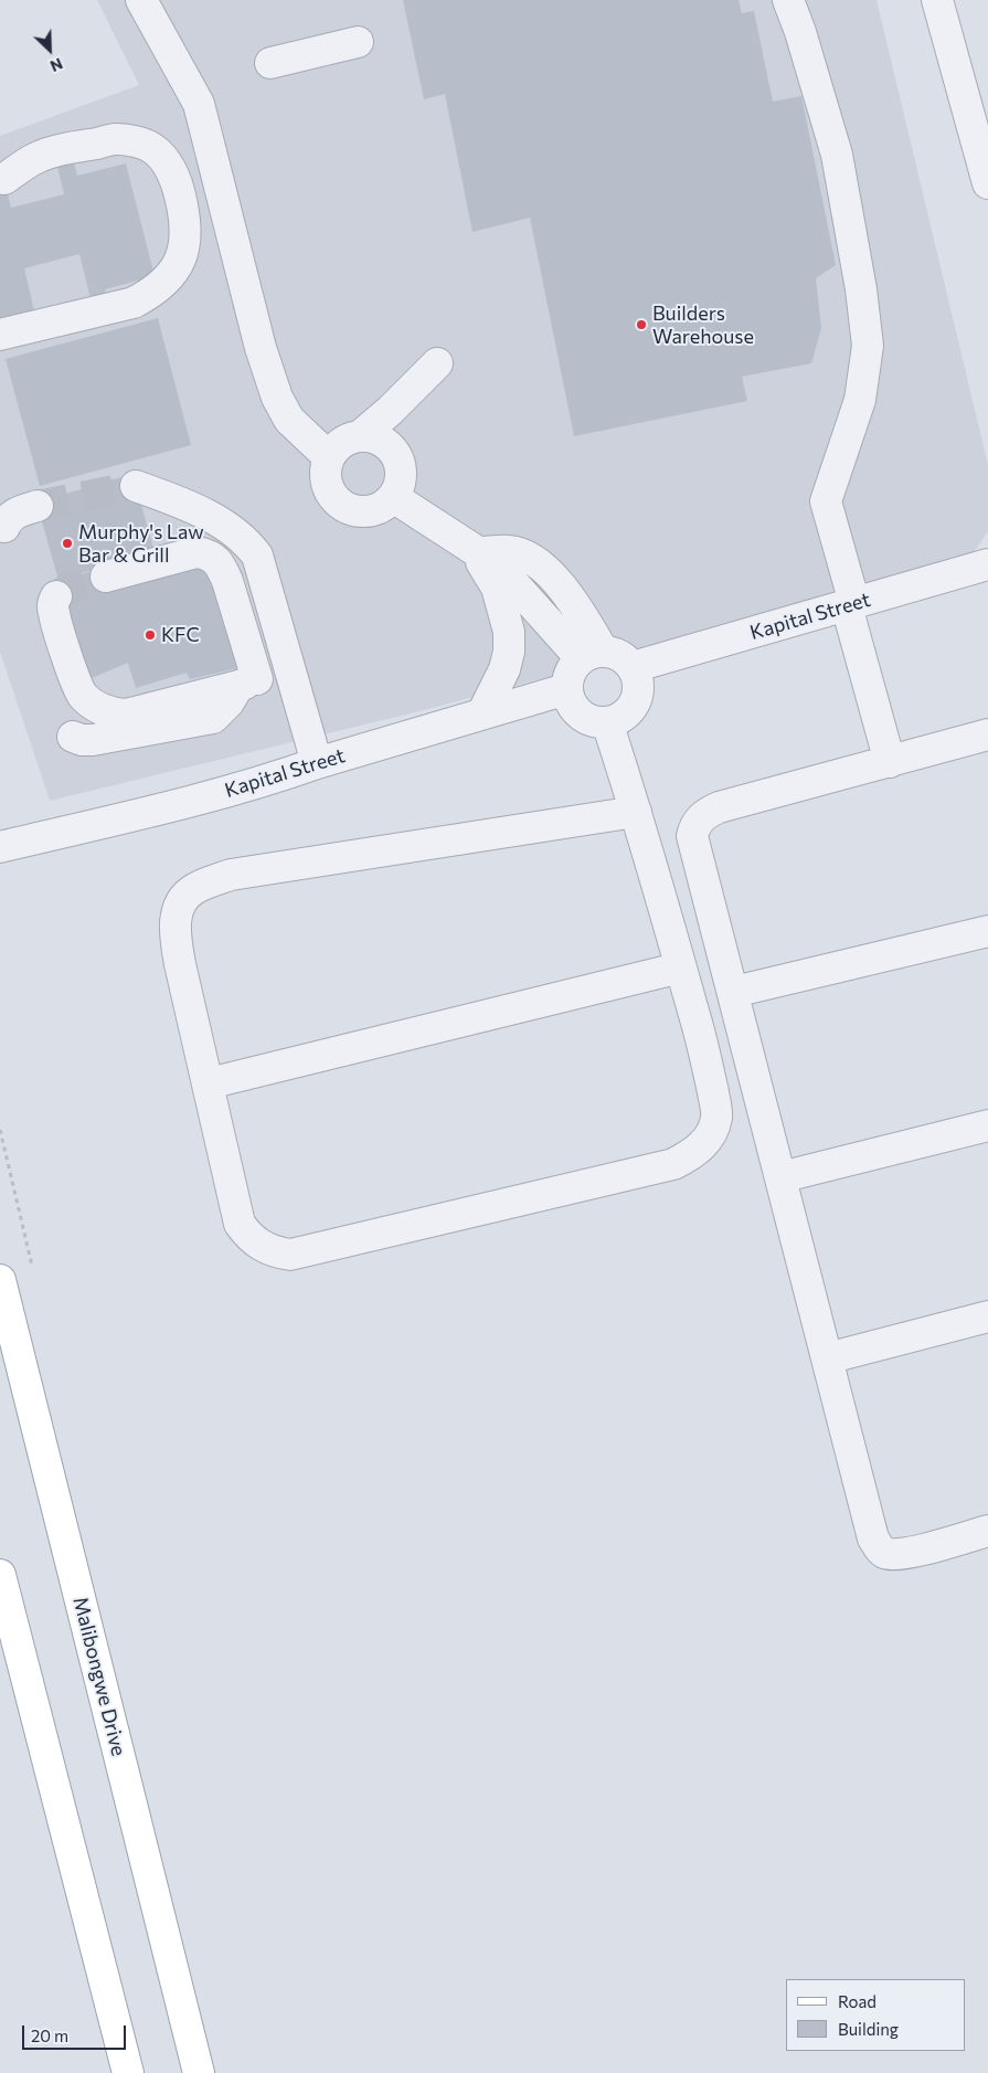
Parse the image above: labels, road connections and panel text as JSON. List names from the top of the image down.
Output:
{
  "streets": {
    "main road": ["Malibongwe Drive"],
    "street": ["Kapital Street"]
  },
  "places": ["Builders Warehouse", "Murphy's Law Bar & Grill", "KFC"],
  "legend": ["Road", "Building"],
  "scale_bar": "20 m",
  "north": "bottom right"
}
